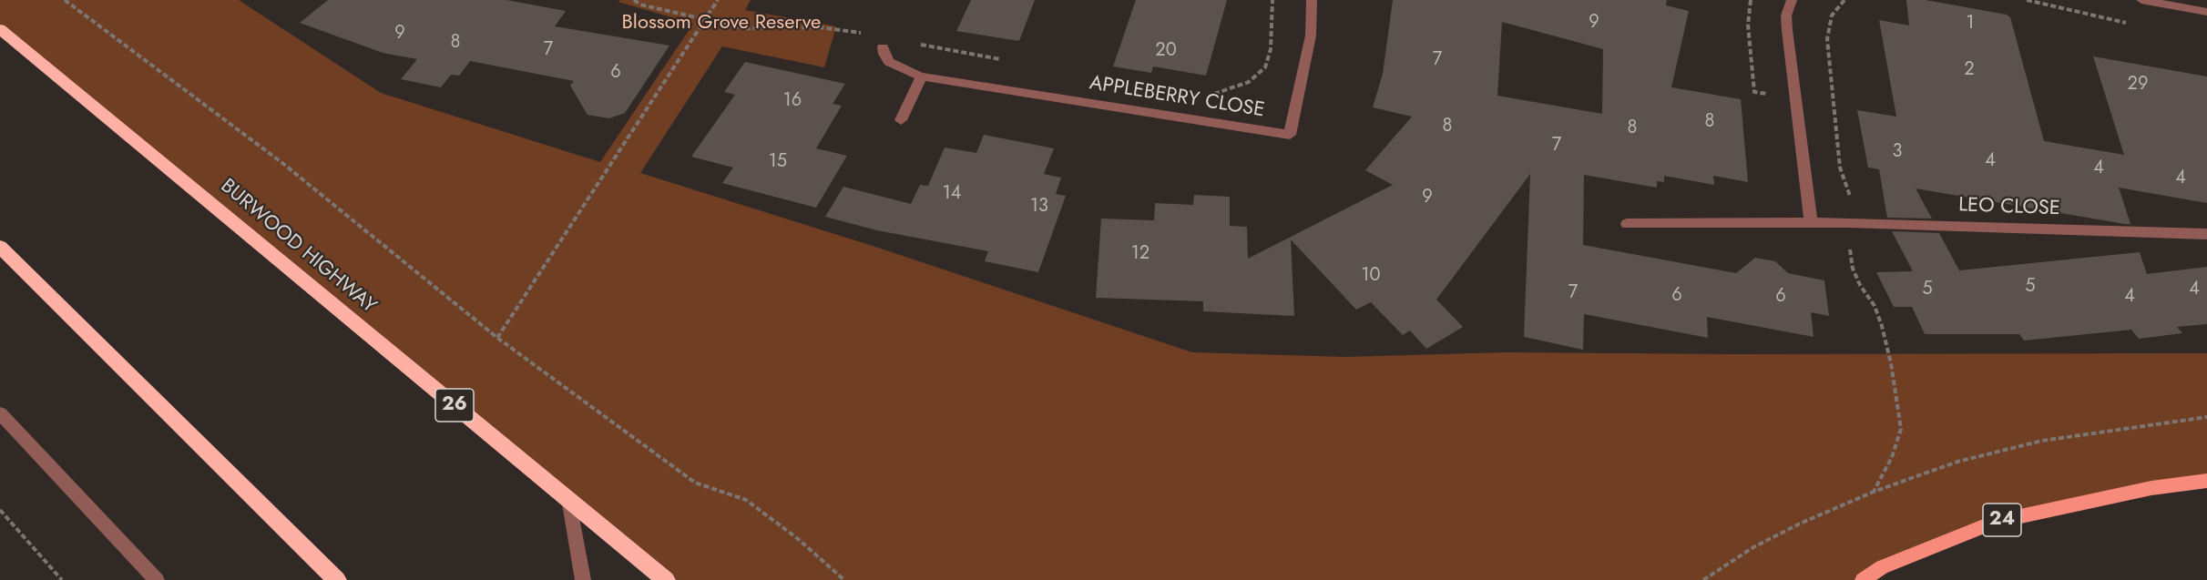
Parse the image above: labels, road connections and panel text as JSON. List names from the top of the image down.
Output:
{
  "streets": {
    "highway": ["BURWOOD HIGHWAY", "26"],
    "main road": ["24"],
    "street": ["APPLEBERRY CLOSE", "LEO CLOSE"]
  },
  "parks": ["Blossom Grove Reserve"],
  "house_numbers": [
    "9",
    "1",
    "9",
    "8",
    "7",
    "20",
    "7",
    "2",
    "6",
    "29",
    "16",
    "8",
    "8",
    "8",
    "7",
    "3",
    "4",
    "15",
    "4",
    "4",
    "14",
    "9",
    "13",
    "12",
    "10",
    "5",
    "5",
    "4",
    "7",
    "6",
    "6",
    "4"
  ]
}
